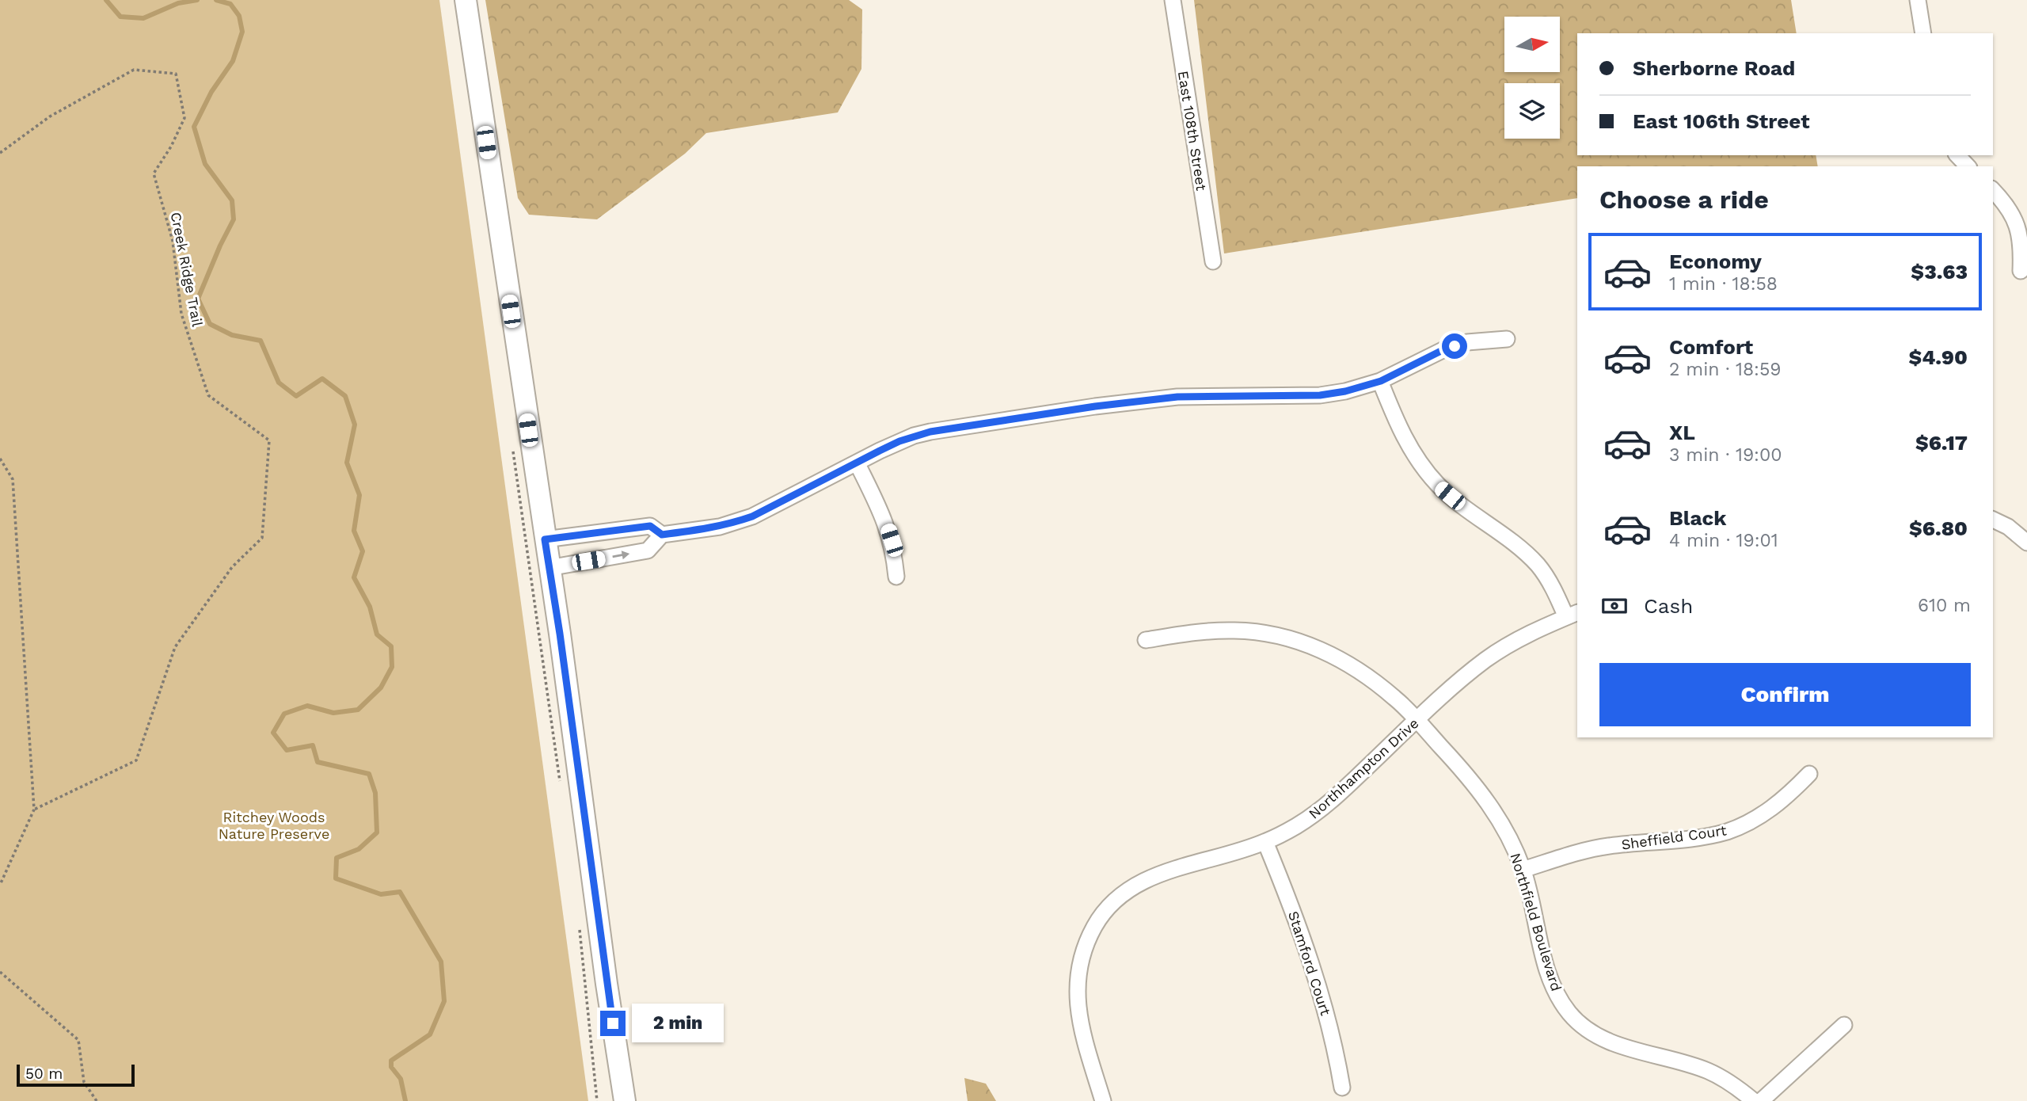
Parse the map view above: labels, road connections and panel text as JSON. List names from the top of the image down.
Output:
{
  "streets": {
    "street": [
      "East 108th Street",
      "Northhampton Drive",
      "Sheffield Court",
      "Northfield Boulevard",
      "Stamford Court"
    ],
    "path": ["Creek Ridge Trail"]
  },
  "crossings": [
    ["Northhampton Drive", "Northfield Boulevard"],
    ["Northhampton Drive", "Stamford Court"],
    ["Sheffield Court", "Northfield Boulevard"]
  ],
  "parks": ["Ritchey Woods Nature Preserve"],
  "scale_bar": "50 m",
  "north": "right",
  "page": {
    "banner": ["Sherborne Road", "East 106th Street"],
    "heading": "Choose a ride",
    "list": [
      {
        "name": "Economy",
        "note": "1 min · 18:58",
        "value": "$3.63"
      },
      {
        "name": "Comfort",
        "note": "2 min · 18:59",
        "value": "$4.90"
      },
      {
        "name": "XL",
        "note": "3 min · 19:00",
        "value": "$6.17"
      },
      {
        "name": "Black",
        "note": "4 min · 19:01",
        "value": "$6.80"
      }
    ],
    "pay": ["Cash", "610 m"],
    "buttons": "Confirm",
    "bubble": "2 min",
    "scale": "50 m"
  }
}
